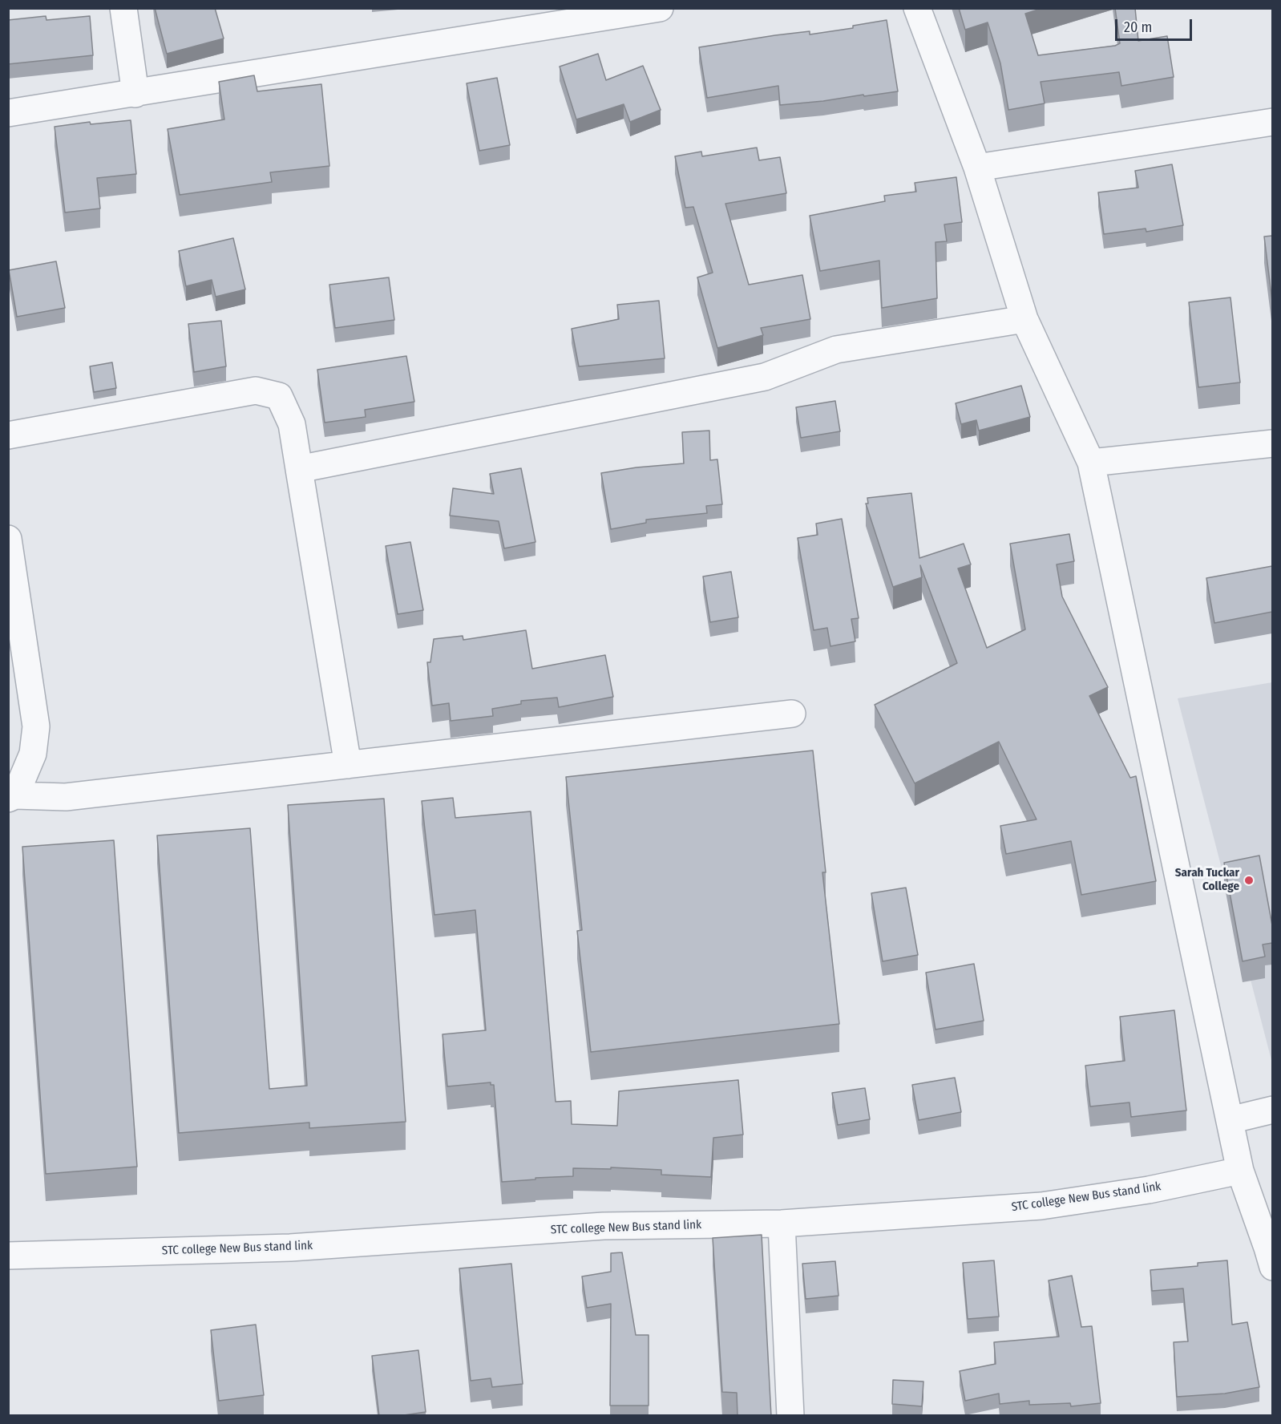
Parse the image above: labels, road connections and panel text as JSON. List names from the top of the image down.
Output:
{
  "streets": {
    "street": ["STC college New Bus stand link"]
  },
  "places": ["Sarah Tuckar College"],
  "scale_bar": "20 m"
}
